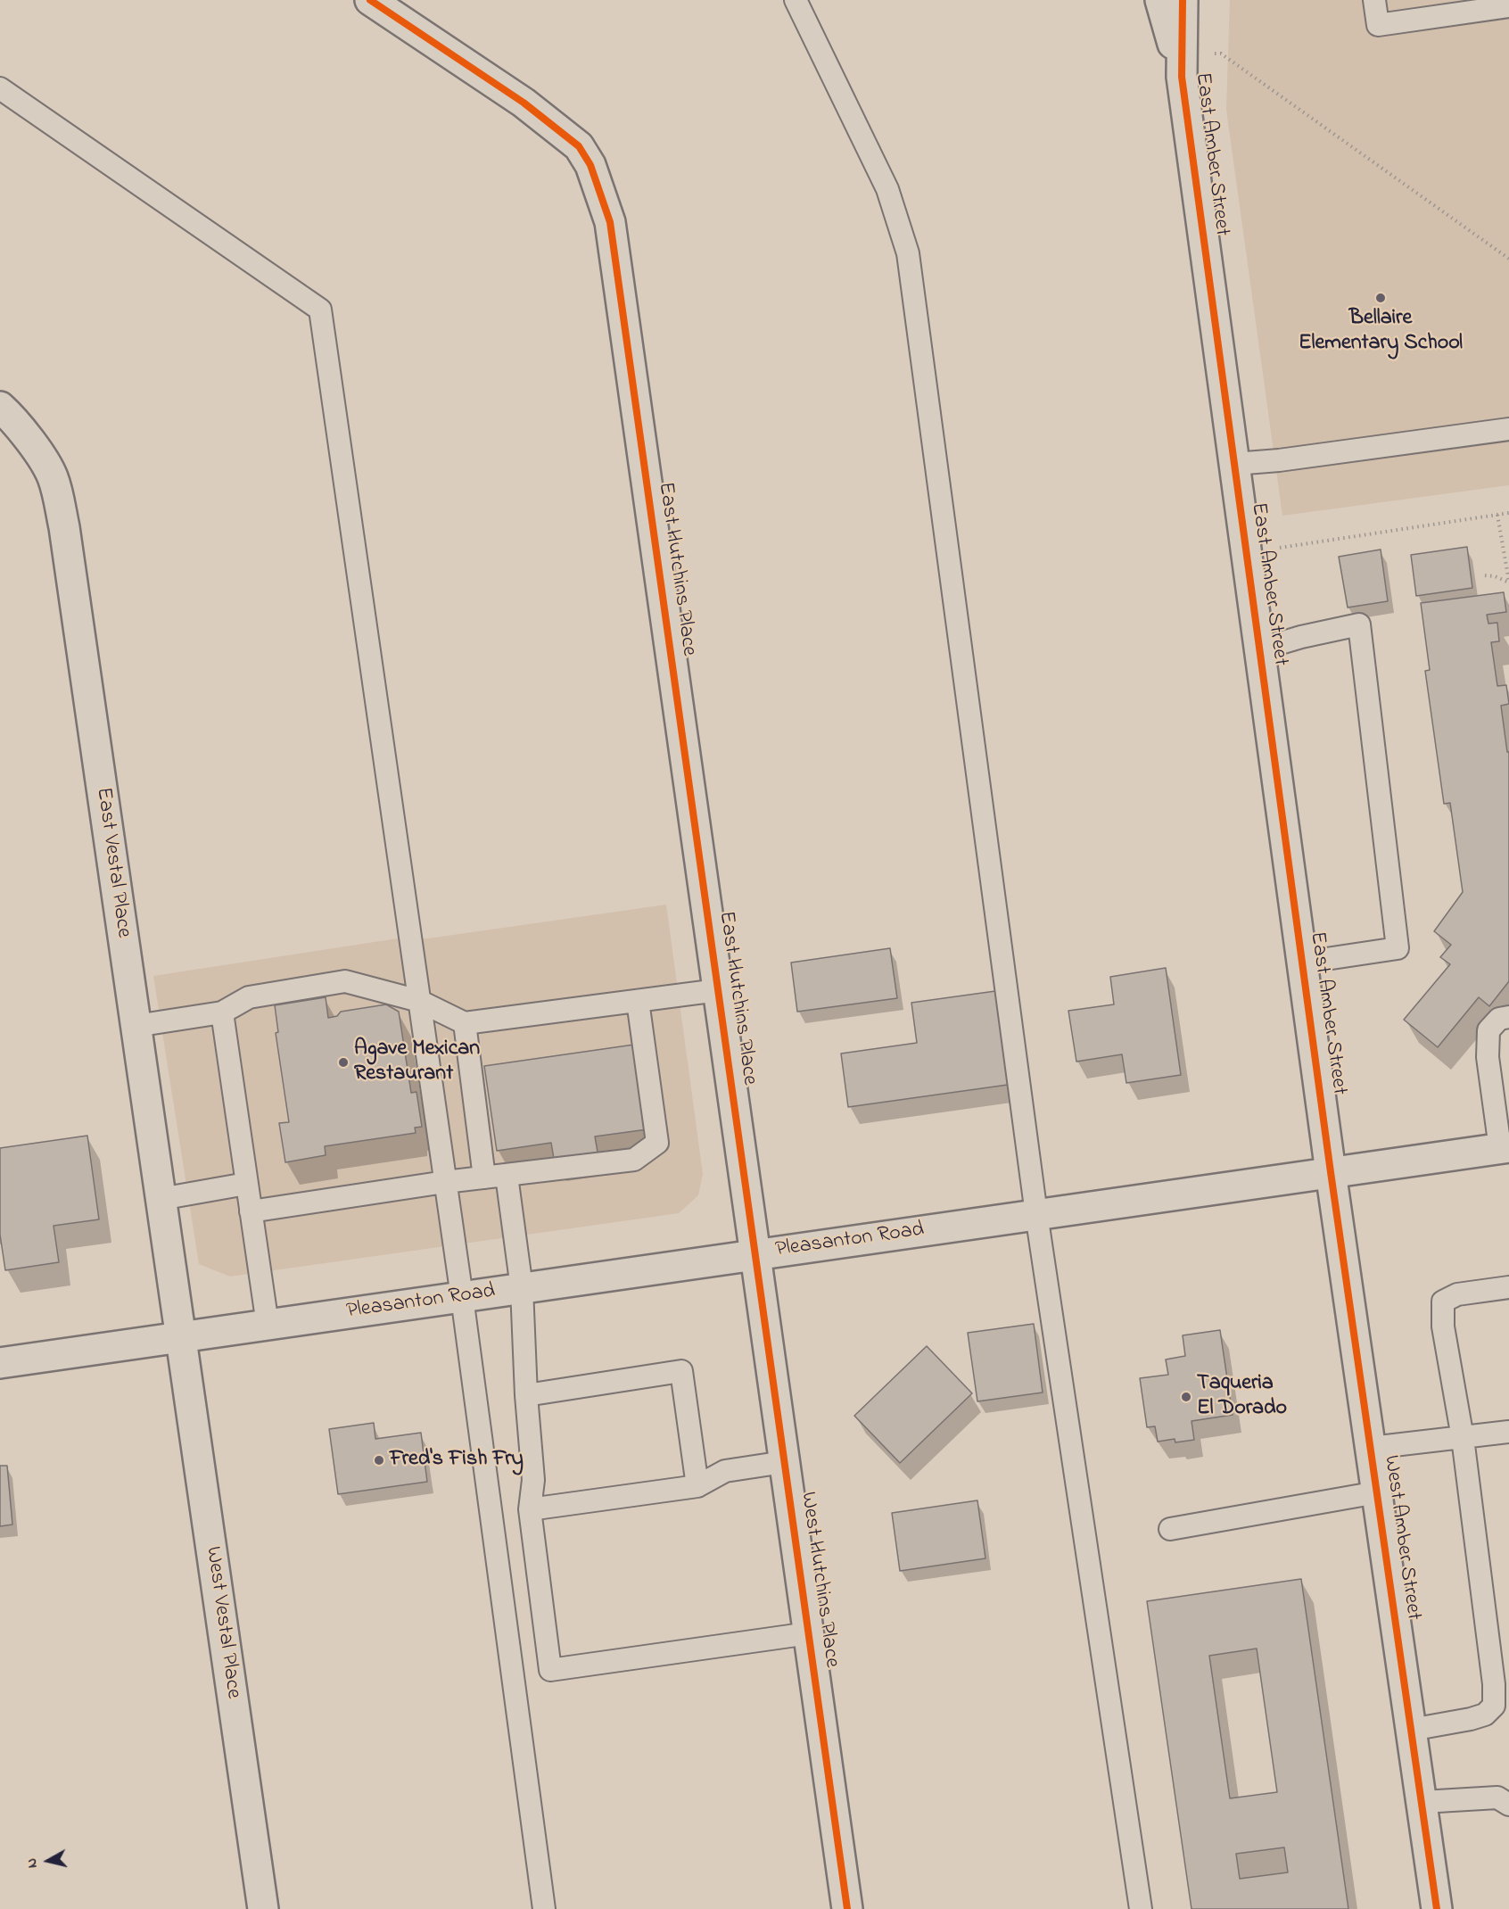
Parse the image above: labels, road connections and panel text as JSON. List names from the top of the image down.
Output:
{
  "streets": {
    "street": [
      "East Amber Street",
      "East Hutchins Place",
      "East Vestal Place",
      "Pleasanton Road",
      "West Amber Street",
      "West Hutchins Place",
      "West Vestal Place"
    ]
  },
  "crossings": [
    ["East Amber Street", "Pleasanton Road"],
    ["East Amber Street", "West Amber Street"],
    ["East Hutchins Place", "Pleasanton Road"],
    ["East Hutchins Place", "West Hutchins Place"],
    ["East Vestal Place", "Pleasanton Road"],
    ["East Vestal Place", "West Vestal Place"],
    ["Pleasanton Road", "West Amber Street"],
    ["Pleasanton Road", "West Hutchins Place"],
    ["Pleasanton Road", "West Vestal Place"]
  ],
  "places": [
    "Bellaire Elementary School",
    "Agave Mexican Restaurant",
    "Taqueria El Dorado",
    "Fred's Fish Fry"
  ],
  "north": "left"
}
